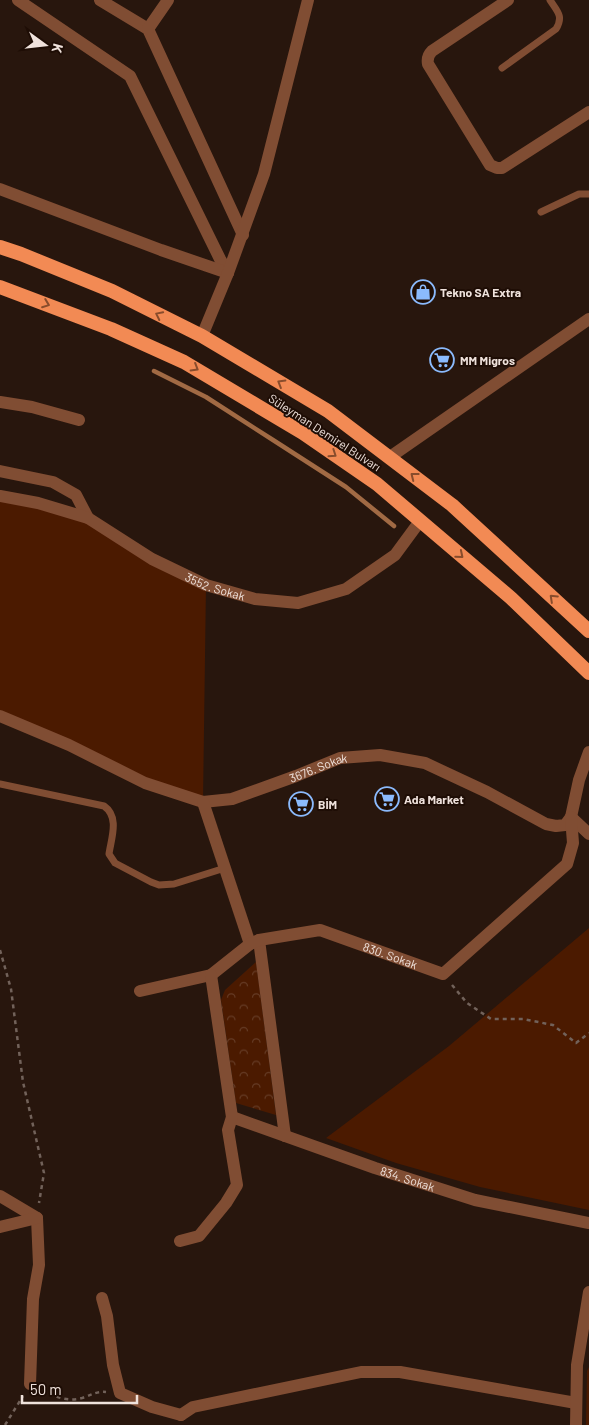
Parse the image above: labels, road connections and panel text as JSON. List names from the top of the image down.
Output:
{
  "streets": {
    "highway": ["Süleyman Demirel Bulvarı"],
    "street": [
      "3552. Sokak",
      "3676. Sokak",
      "830. Sokak",
      "834. Sokak"
    ]
  },
  "crossings": [
    ["Süleyman Demirel Bulvarı", "3552. Sokak"]
  ],
  "places": {
    "shop": ["Tekno SA Extra"],
    "supermarket": ["MM Migros", "Ada Market", "BİM"]
  },
  "scale_bar": "50 m",
  "north": "right"
}
